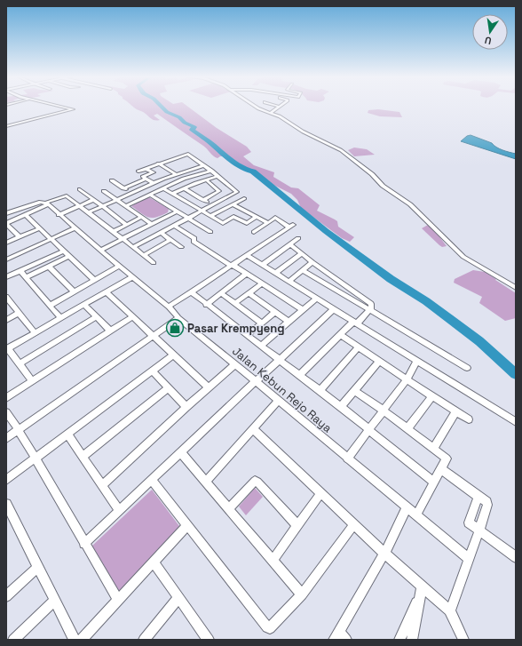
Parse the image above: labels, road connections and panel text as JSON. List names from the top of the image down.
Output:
{
  "streets": {
    "street": ["Jalan Kebun Rejo Raya"]
  },
  "places": {
    "shop": ["Pasar Krempyeng"]
  },
  "north": "bottom"
}
